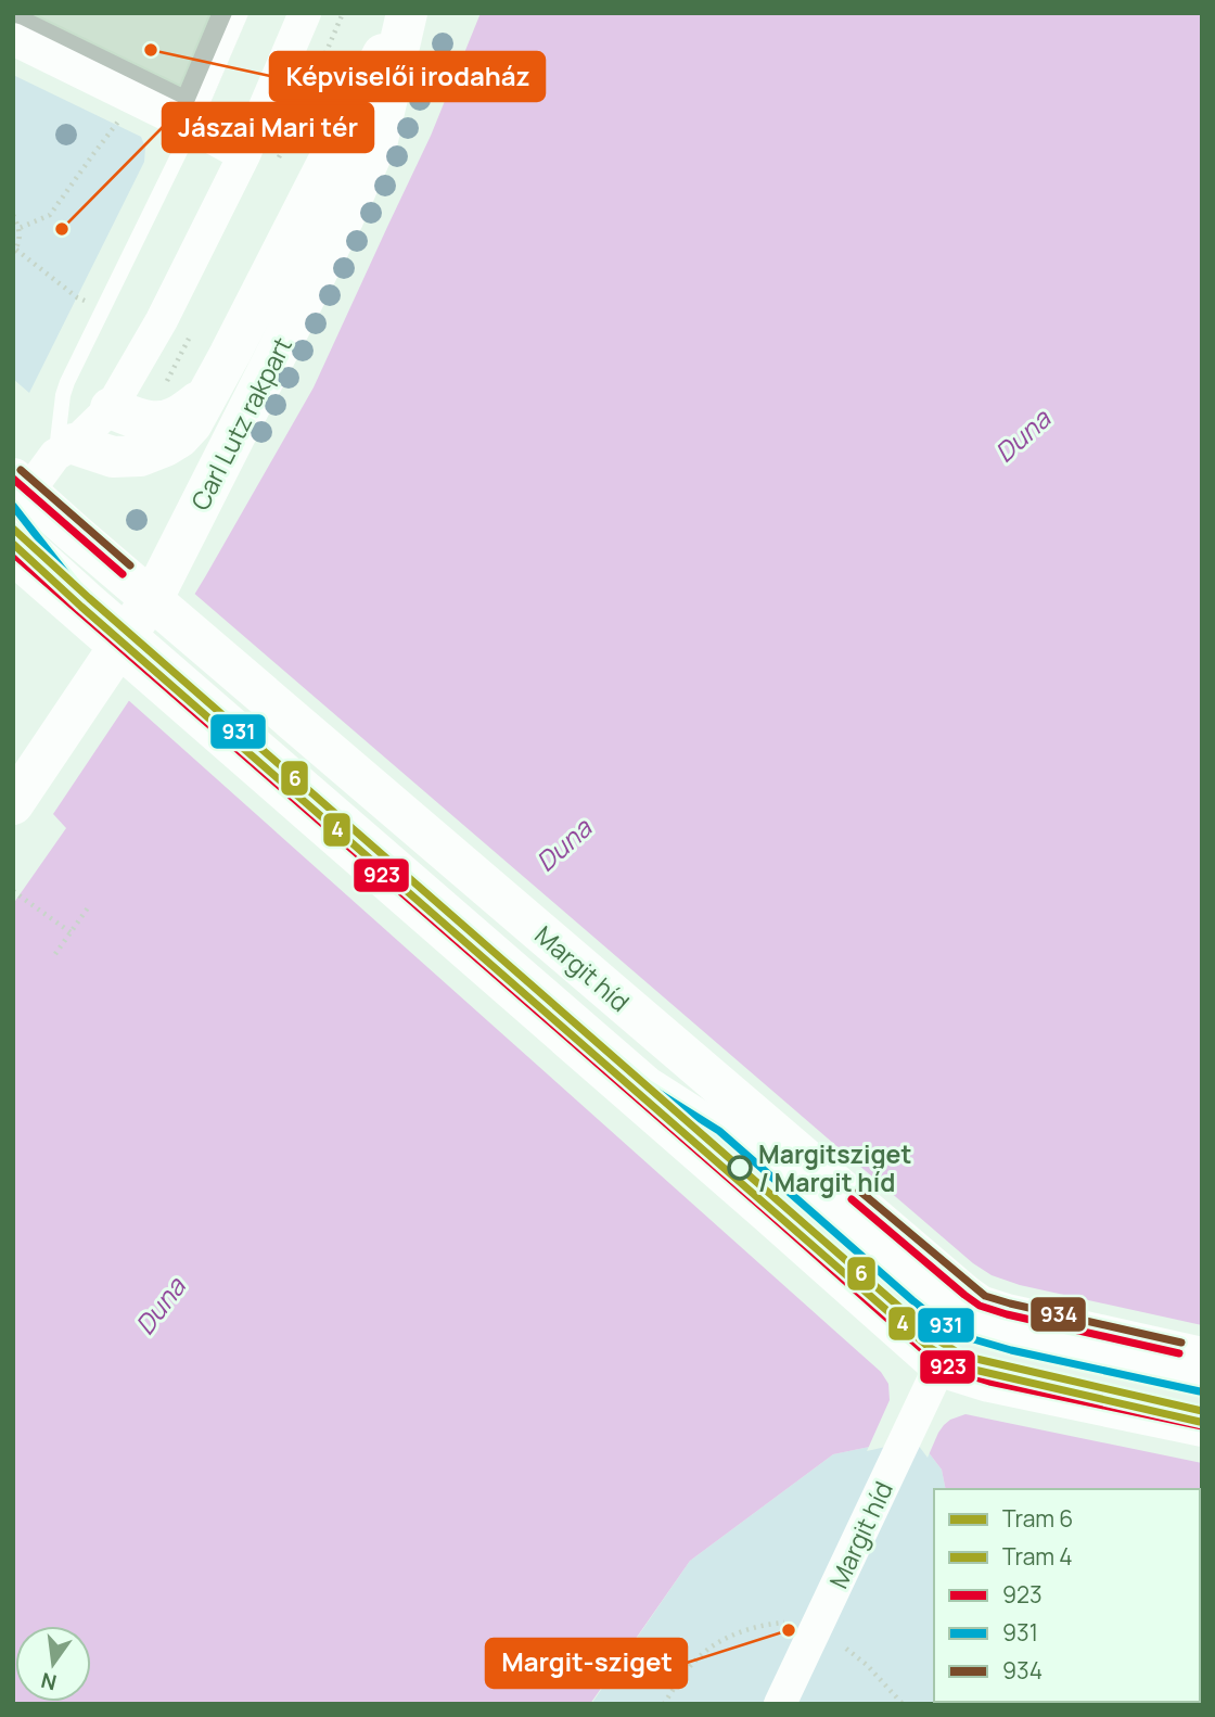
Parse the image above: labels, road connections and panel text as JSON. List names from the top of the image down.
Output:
{
  "streets": {
    "main road": ["Carl Lutz rakpart", "Margit híd"]
  },
  "water": ["Duna"],
  "places": [
    "Képviselői irodaház",
    "Jászai Mari tér",
    "Margitsziget / Margit híd",
    "Margit-sziget"
  ],
  "lines": [
    "transit line 934",
    "transit line 923",
    "transit line 931",
    "tram line 6",
    "tram line 4"
  ],
  "legend": [
    "Tram 6",
    "Tram 4",
    "923",
    "931",
    "934"
  ],
  "north": "bottom"
}
